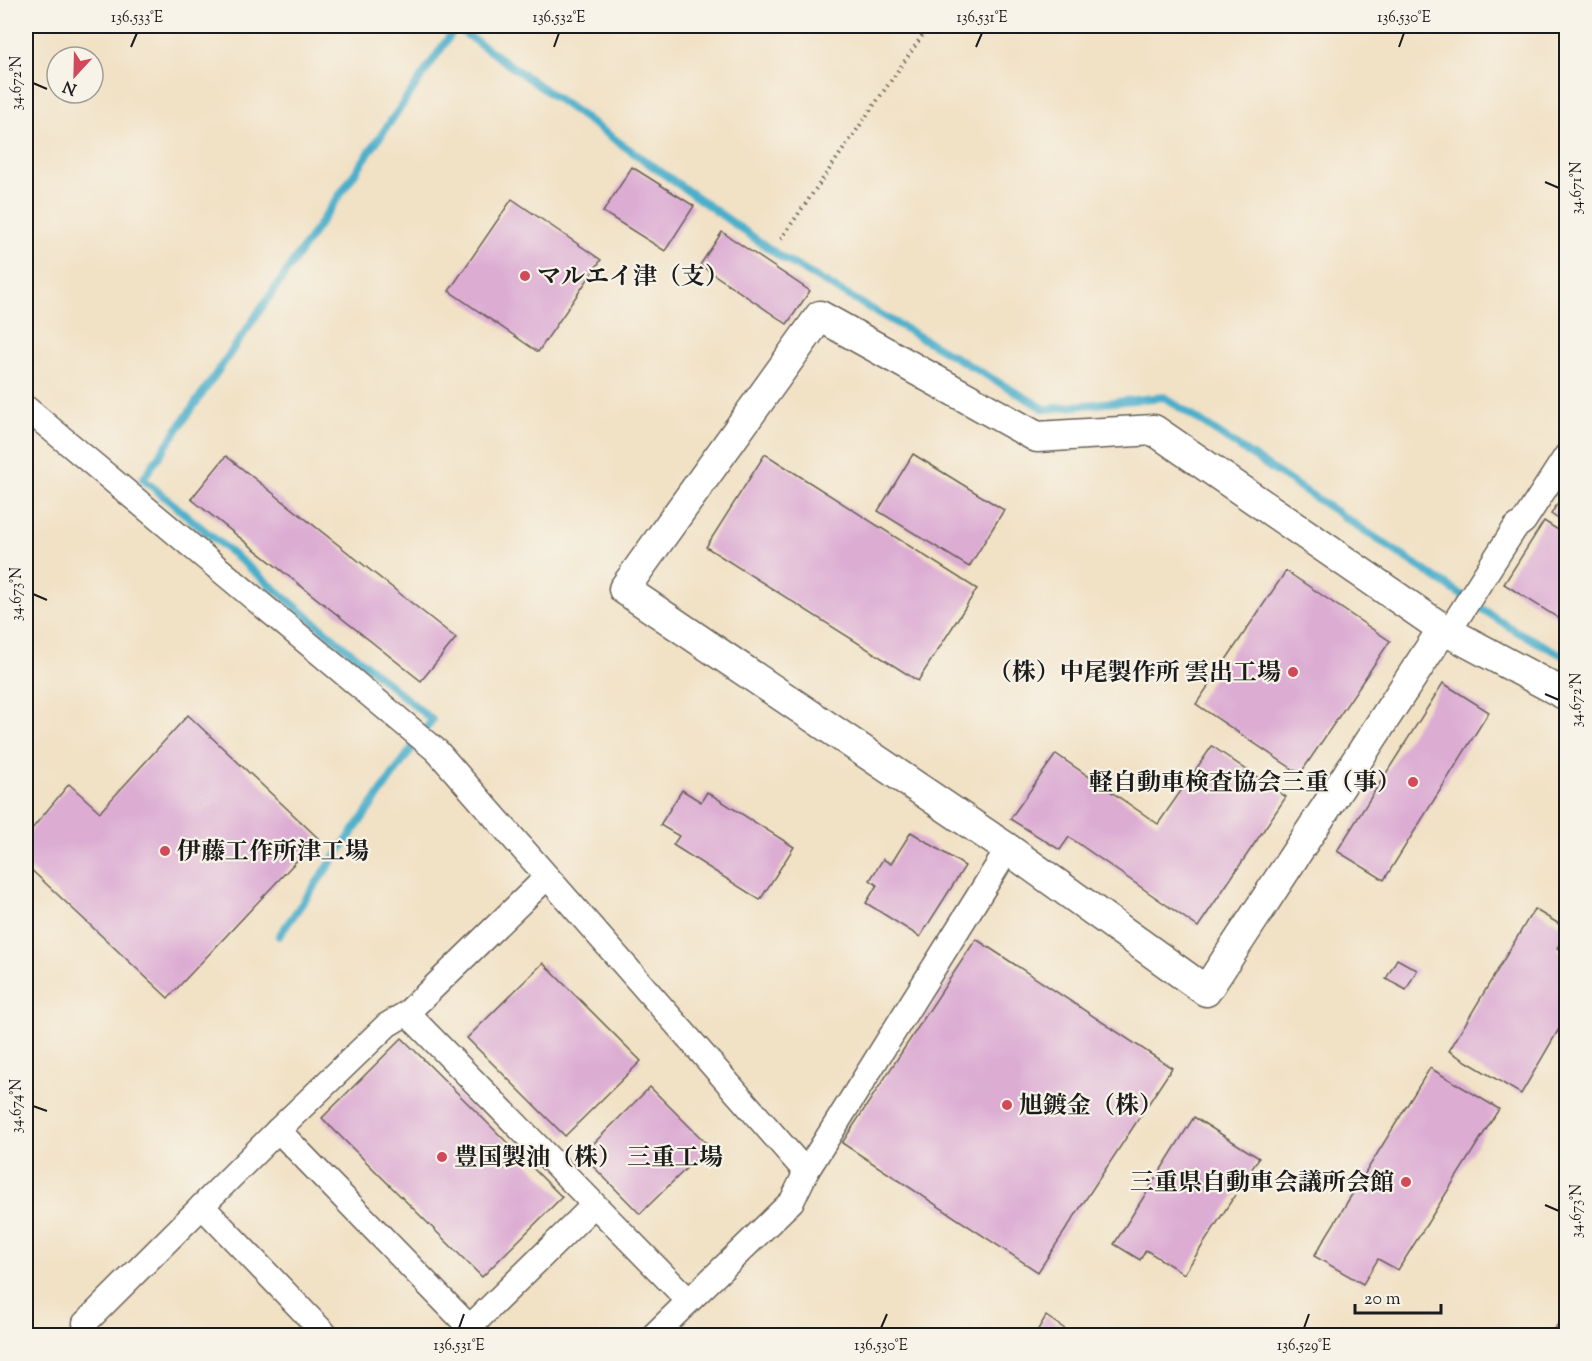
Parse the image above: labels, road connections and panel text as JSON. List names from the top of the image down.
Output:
{
  "places": [
    "マルエイ津（支）",
    "（株）中尾製作所 雲出工場",
    "軽自動車検査協会三重（事）",
    "伊藤工作所津工場",
    "旭鍍金（株）",
    "豊国製油（株） 三重工場",
    "三重県自動車会議所会館"
  ],
  "scale_bar": "20 m",
  "north": "bottom",
  "coordinates": [
    "136.533°E",
    "136.532°E",
    "136.531°E",
    "136.530°E",
    "34.672°N",
    "34.671°N",
    "34.673°N",
    "34.674°N",
    "136.529°E"
  ]
}
